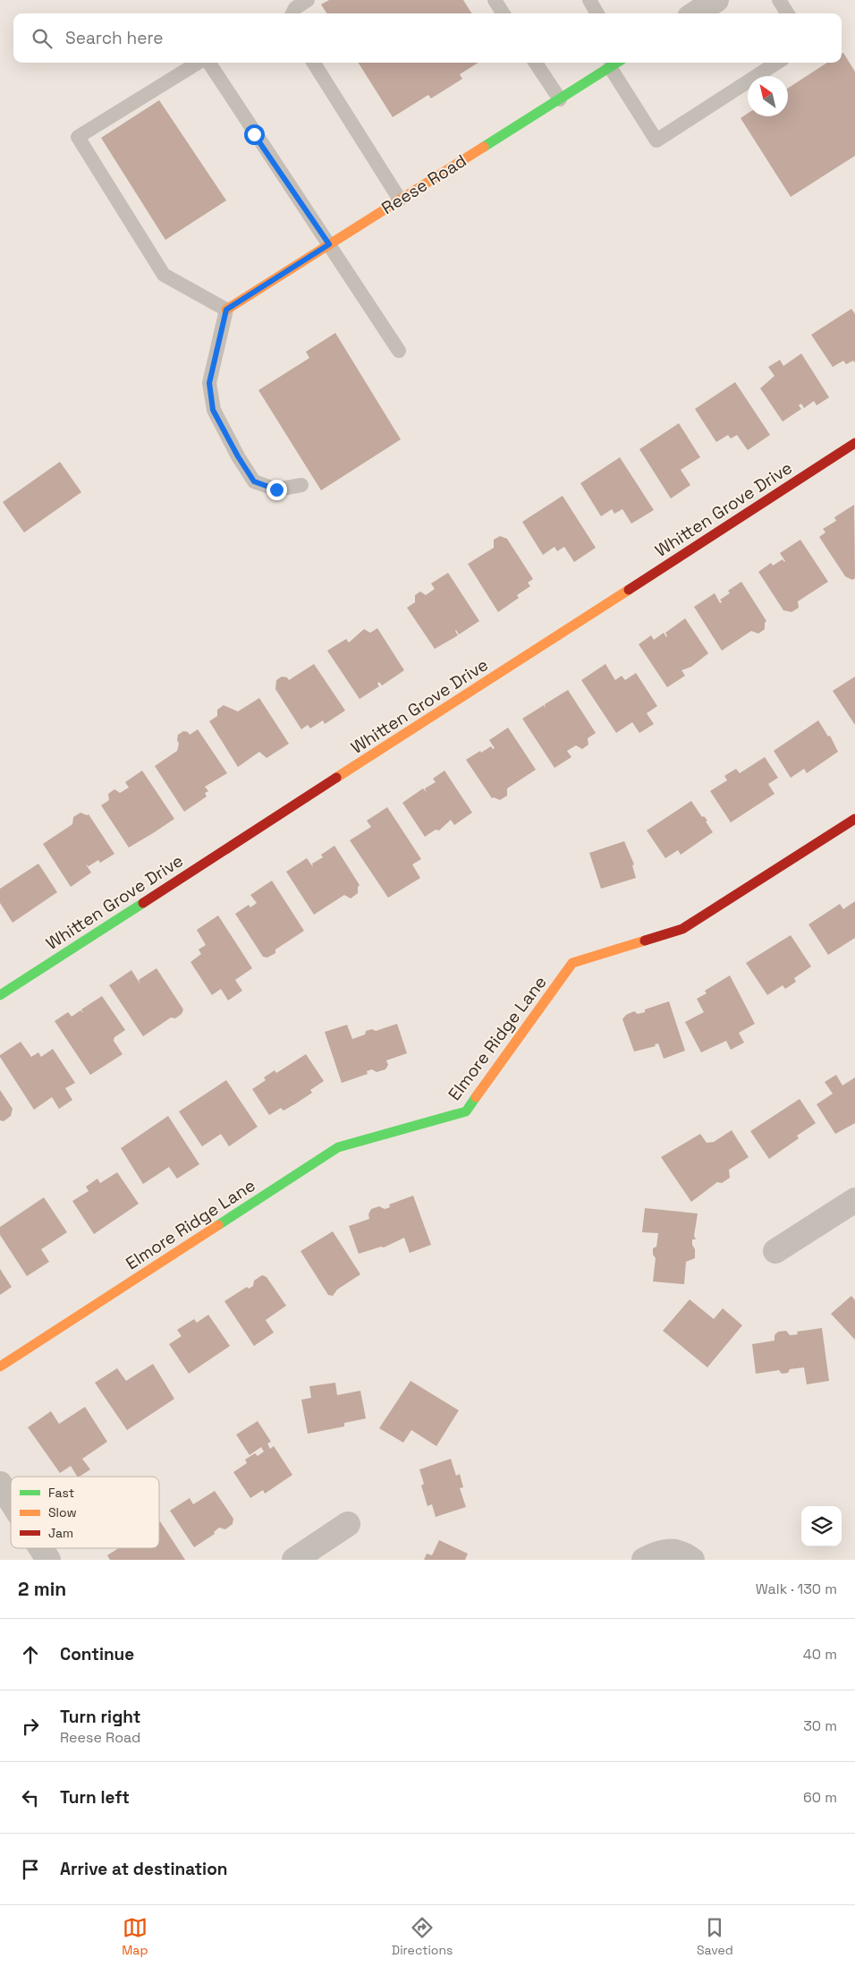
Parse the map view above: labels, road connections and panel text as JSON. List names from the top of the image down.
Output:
{
  "streets": {
    "street": ["Reese Road", "Whitten Grove Drive", "Elmore Ridge Lane"]
  },
  "legend": ["Fast", "Slow", "Jam"],
  "north": "top left",
  "page": {
    "search": "Search here",
    "heading": ["2 min", "Walk · 130 m"],
    "list": [
      ["Continue", "40 m"],
      ["Turn right", "Reese Road", "30 m"],
      ["Turn left", "60 m"],
      "Arrive at destination"
    ],
    "nav": ["Map", "Directions", "Saved"]
  }
}
